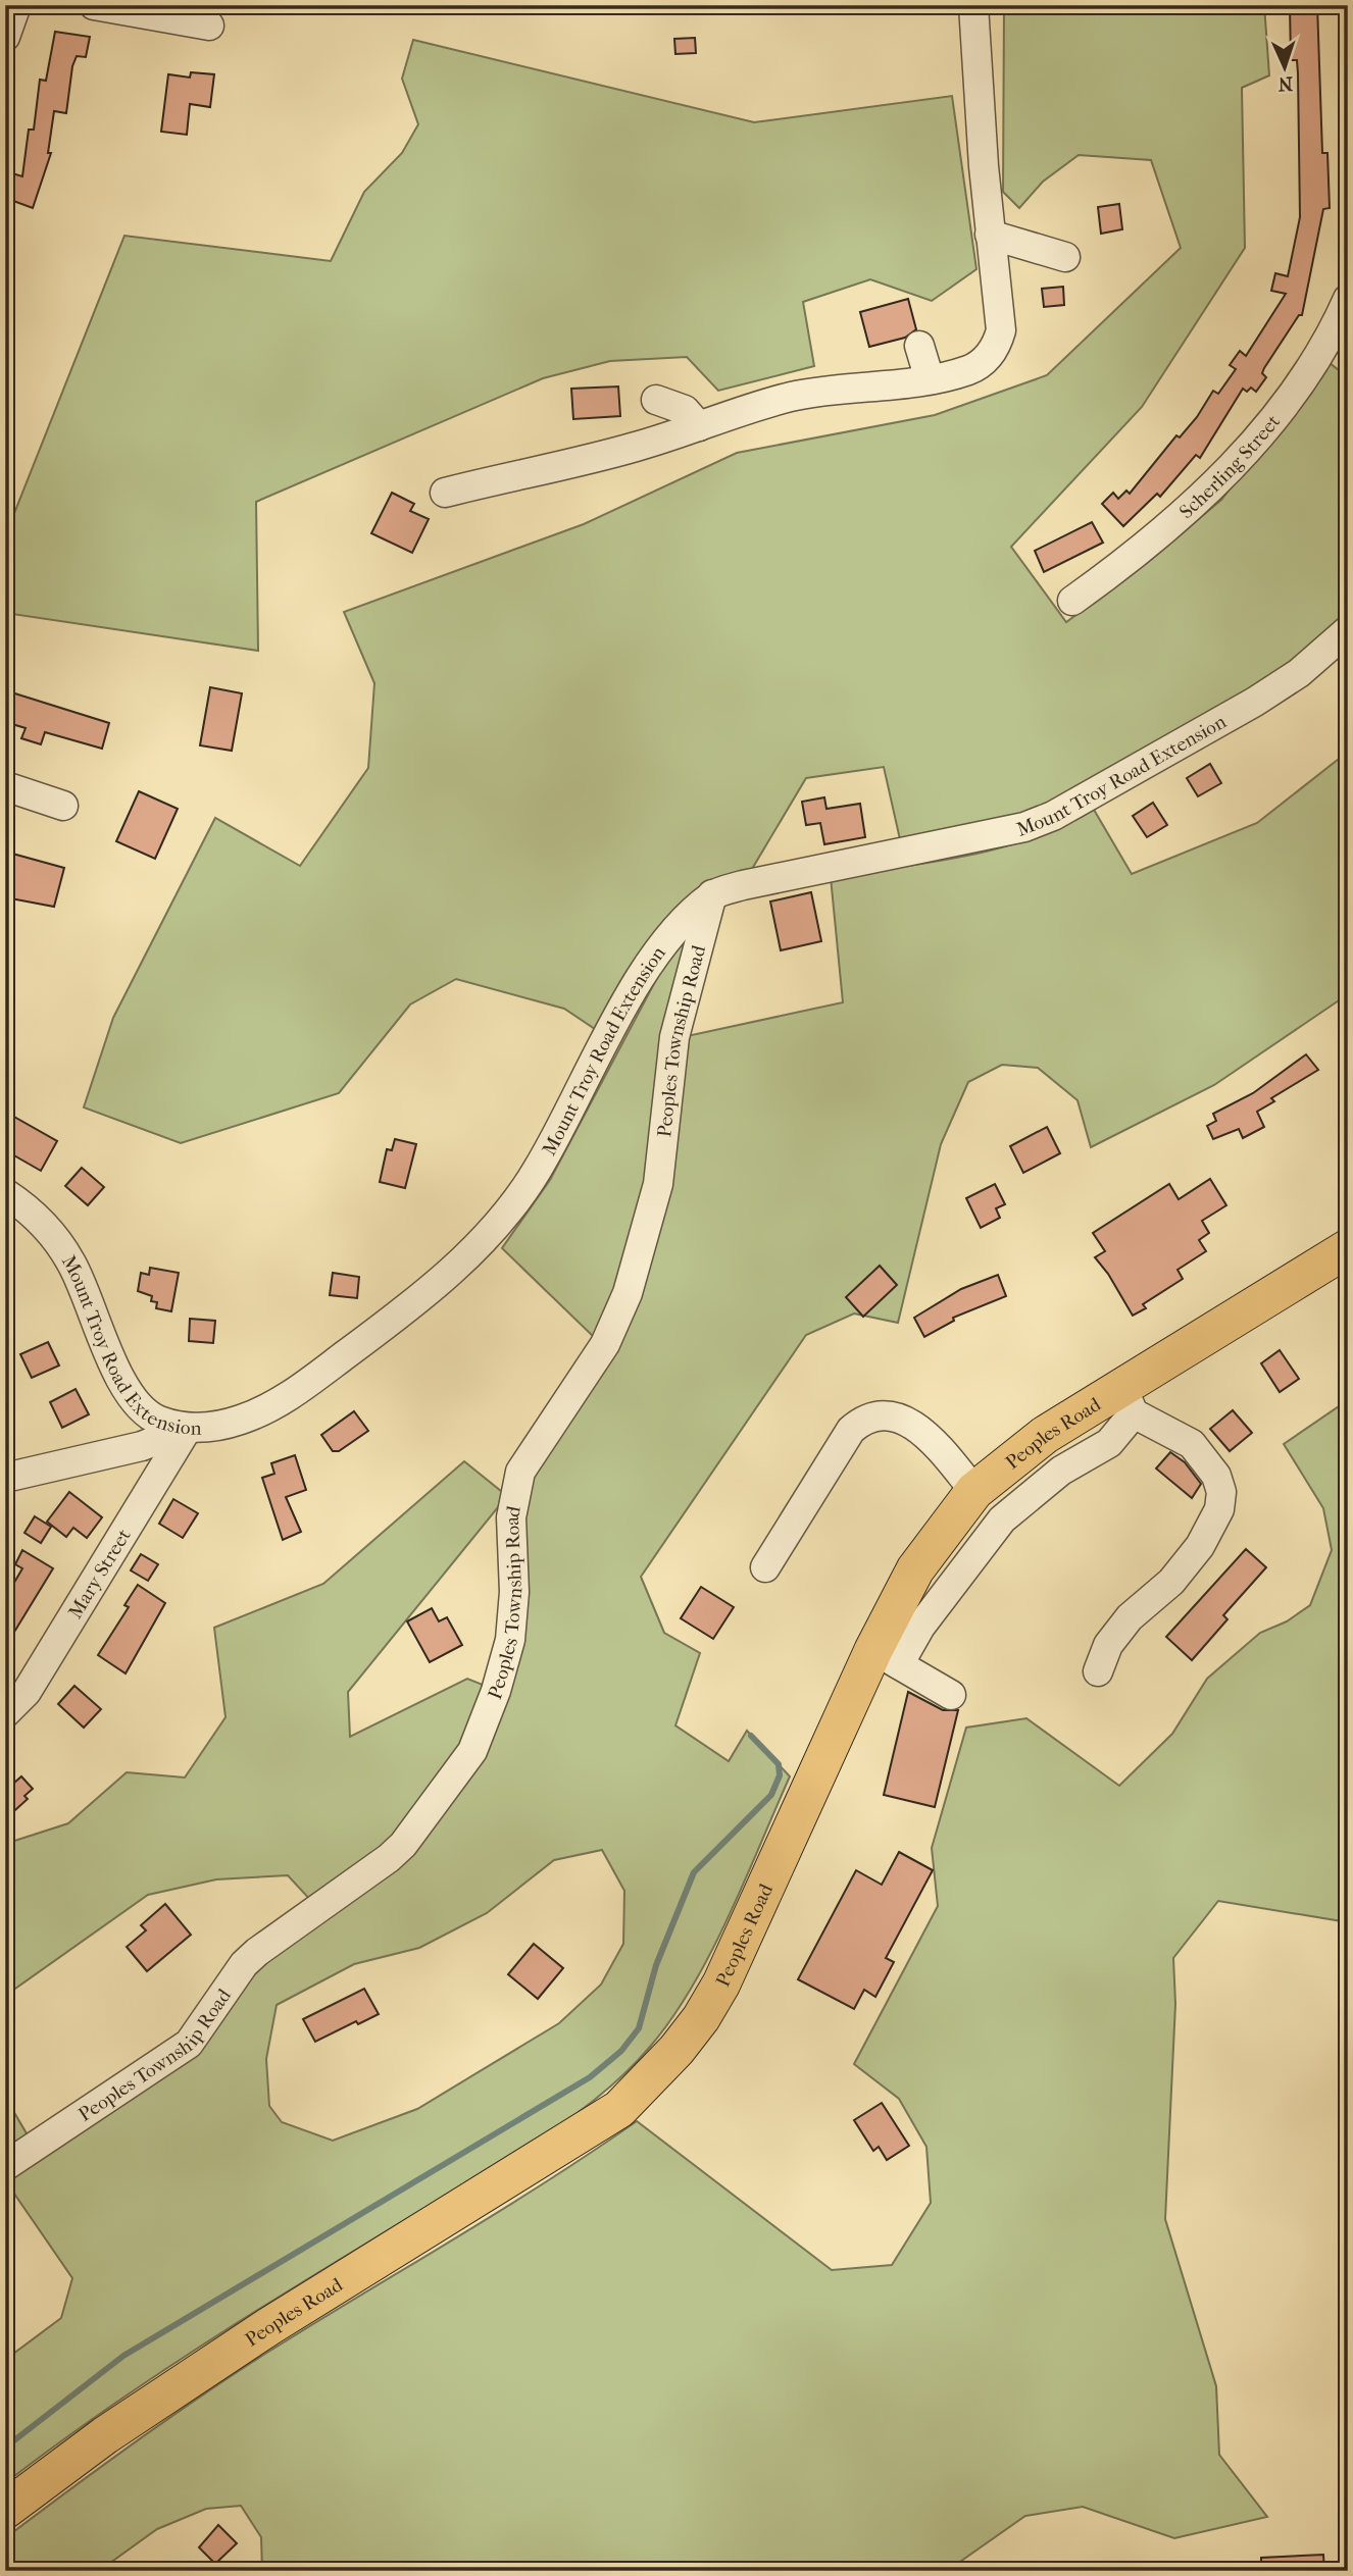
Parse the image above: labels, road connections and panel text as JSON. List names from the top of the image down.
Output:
{
  "streets": {
    "main road": ["Peoples Road"],
    "street": [
      "Scherling Street",
      "Mount Troy Road Extension",
      "Peoples Township Road",
      "Mary Street"
    ]
  },
  "crossings": [
    ["Mount Troy Road Extension", "Peoples Township Road"],
    ["Mount Troy Road Extension", "Mary Street"]
  ],
  "north": "bottom"
}
